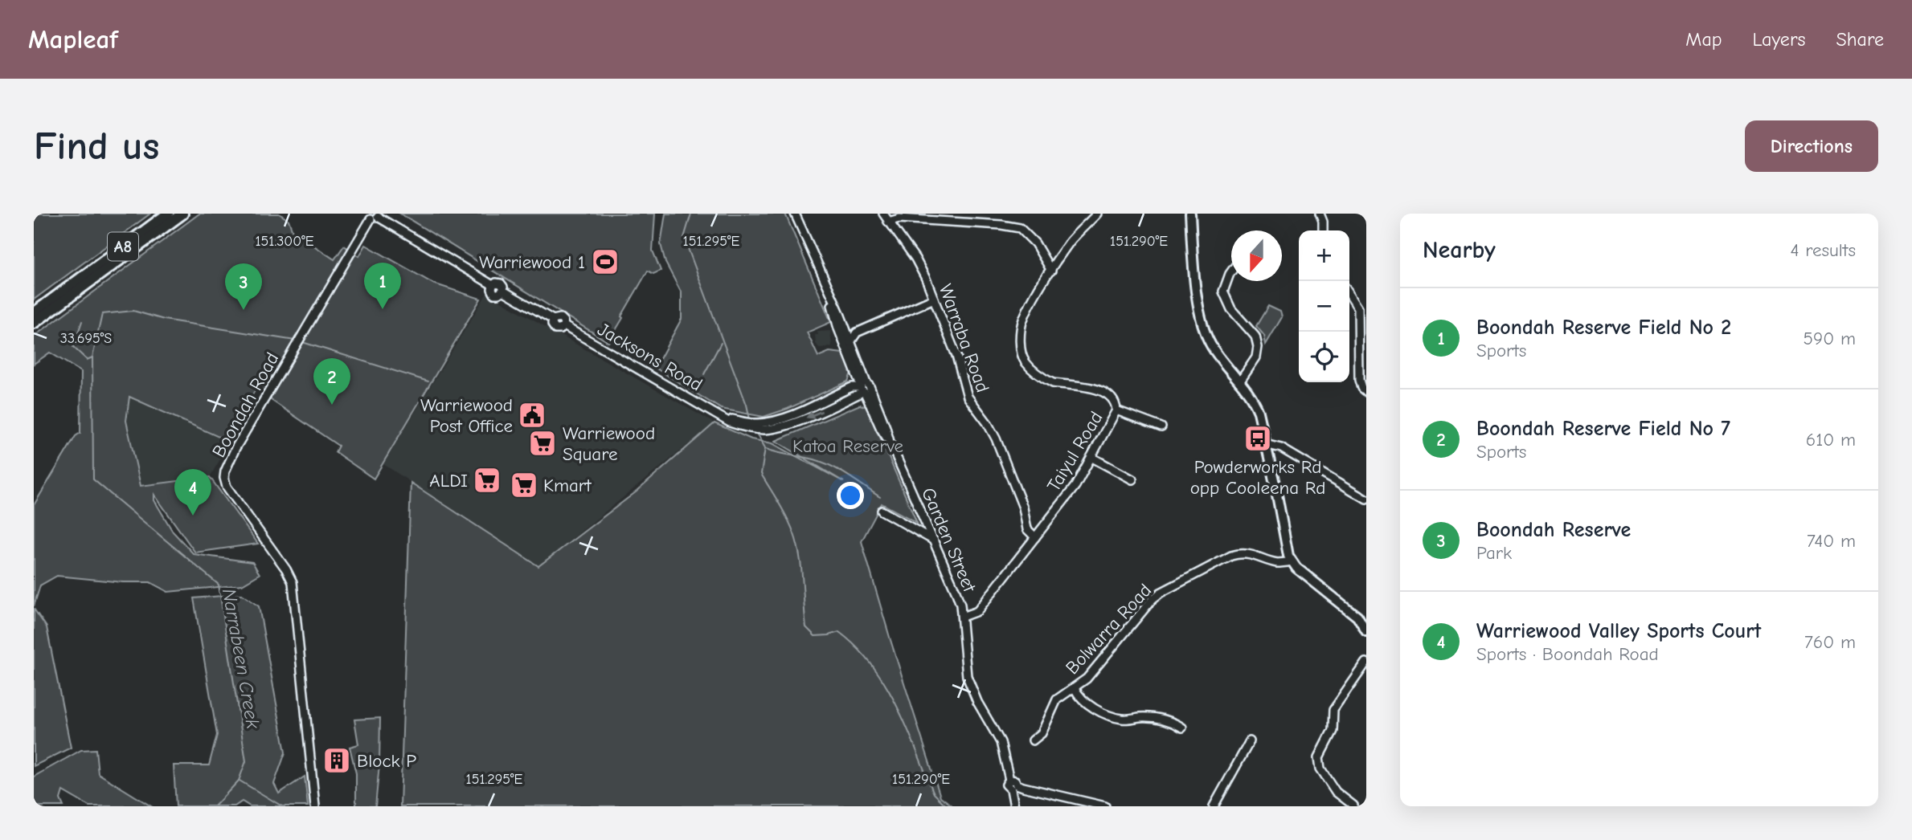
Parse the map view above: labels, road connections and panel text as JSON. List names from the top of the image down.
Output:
{
  "streets": {
    "highway": ["A8"],
    "street": [
      "Warraba Road",
      "Jacksons Road",
      "Boondah Road",
      "Taiyul Road",
      "Garden Street",
      "Bolwarra Road"
    ]
  },
  "crossings": [
    ["Warraba Road", "Taiyul Road"],
    ["Jacksons Road", "Boondah Road"],
    ["Jacksons Road", "Garden Street"],
    ["Taiyul Road", "Garden Street"]
  ],
  "water": ["Narrabeen Creek"],
  "parks": ["Katoa Reserve"],
  "places": {
    "sports": ["Warriewood 1"],
    "public building": ["Warriewood Post Office"],
    "bus stop": ["Powderworks Rd opp Cooleena Rd"],
    "supermarket": ["Warriewood Square", "ALDI", "Kmart"],
    "building": ["Block P"]
  },
  "north": "bottom",
  "page": {
    "header": "Mapleaf",
    "nav": ["Map", "Layers", "Share"],
    "buttons": "Directions",
    "title": "Find us",
    "heading": ["Nearby", "4 results"],
    "map_buttons": ["+", "−"],
    "pins": [
      "1",
      "3",
      "2",
      "4"
    ],
    "list": [
      {
        "mark": "1",
        "name": "Boondah Reserve Field No 2",
        "note": "Sports",
        "value": "590 m"
      },
      {
        "mark": "2",
        "name": "Boondah Reserve Field No 7",
        "note": "Sports",
        "value": "610 m"
      },
      {
        "mark": "3",
        "name": "Boondah Reserve",
        "note": "Park",
        "value": "740 m"
      },
      {
        "mark": "4",
        "name": "Warriewood Valley Sports Court",
        "note": "Sports · Boondah Road",
        "value": "760 m"
      }
    ]
  },
  "coordinates": [
    "151.300°E",
    "151.295°E",
    "151.290°E",
    "33.695°S"
  ]
}
